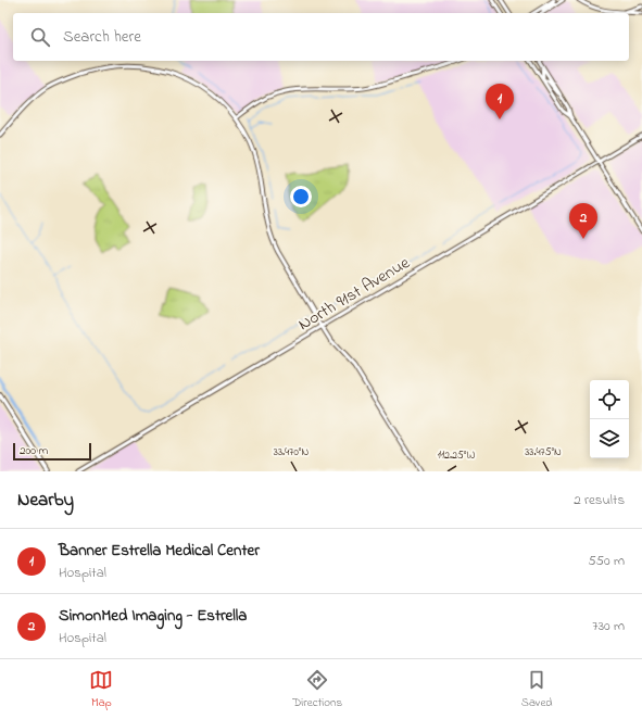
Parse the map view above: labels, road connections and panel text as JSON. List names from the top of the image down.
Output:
{
  "streets": {
    "street": ["North 91st Avenue"]
  },
  "scale_bar": "200 m",
  "page": {
    "search": "Search here",
    "pins": ["1", "2"],
    "scale": "200 m",
    "heading": ["Nearby", "2 results"],
    "list": [
      {
        "mark": "1",
        "name": "Banner Estrella Medical Center",
        "note": "Hospital",
        "value": "550 m"
      },
      {
        "mark": "2",
        "name": "SimonMed Imaging - Estrella",
        "note": "Hospital",
        "value": "730 m"
      }
    ],
    "nav": ["Map", "Directions", "Saved"]
  },
  "coordinates": ["33.470°N", "33.475°N", "112.25°W"]
}
